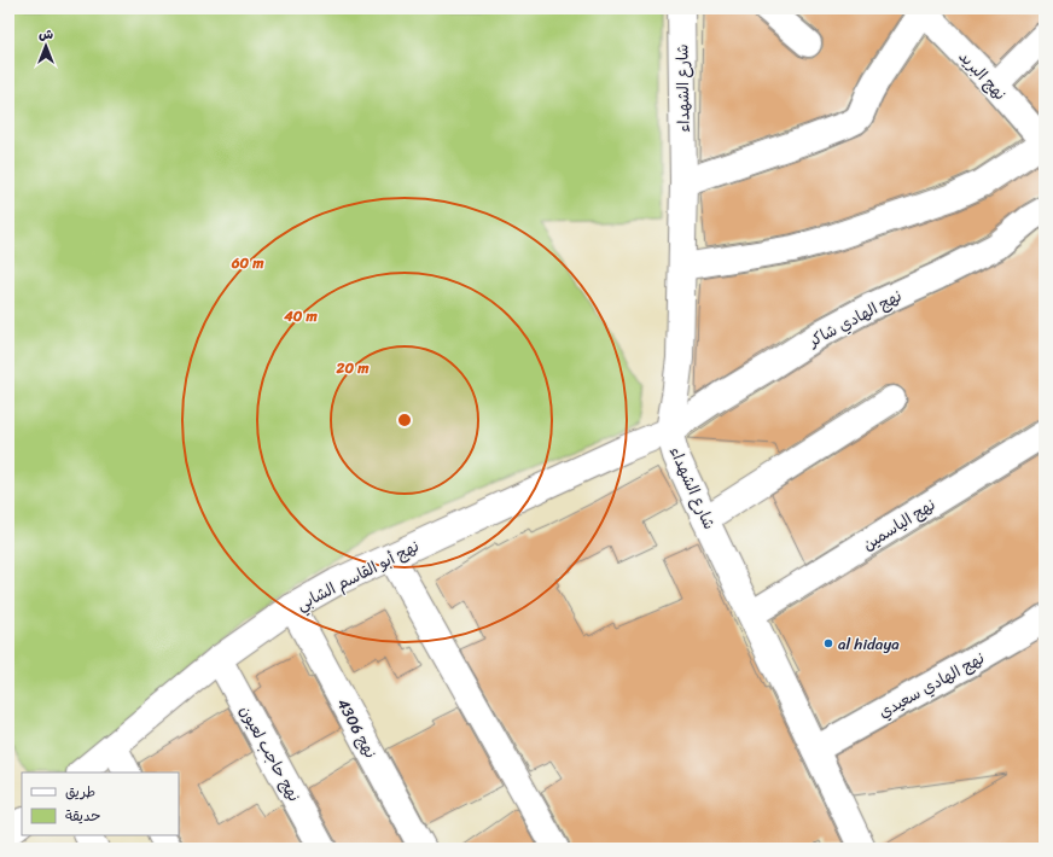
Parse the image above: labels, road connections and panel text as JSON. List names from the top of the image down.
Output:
{
  "streets": {
    "street": [
      "نهج البريد",
      "شارع الشهداء",
      "نهج الهادي شاكر",
      "نهج الياسمين",
      "نهج أبو القاسم الشابي",
      "نهج الهادي سعيدي",
      "نهج 4306",
      "نهج حاجب لعيون"
    ]
  },
  "crossings": [
    ["شارع الشهداء", "نهج الهادي شاكر"],
    ["شارع الشهداء", "نهج الياسمين"],
    ["شارع الشهداء", "نهج أبو القاسم الشابي"],
    ["شارع الشهداء", "نهج الهادي سعيدي"],
    ["نهج الهادي شاكر", "نهج أبو القاسم الشابي"],
    ["نهج أبو القاسم الشابي", "نهج 4306"],
    ["نهج أبو القاسم الشابي", "نهج حاجب لعيون"]
  ],
  "places": ["al hidaya"],
  "legend": ["طريق", "حديقة"],
  "north": "top",
  "rings": ["60 m", "40 m", "20 m"]
}
